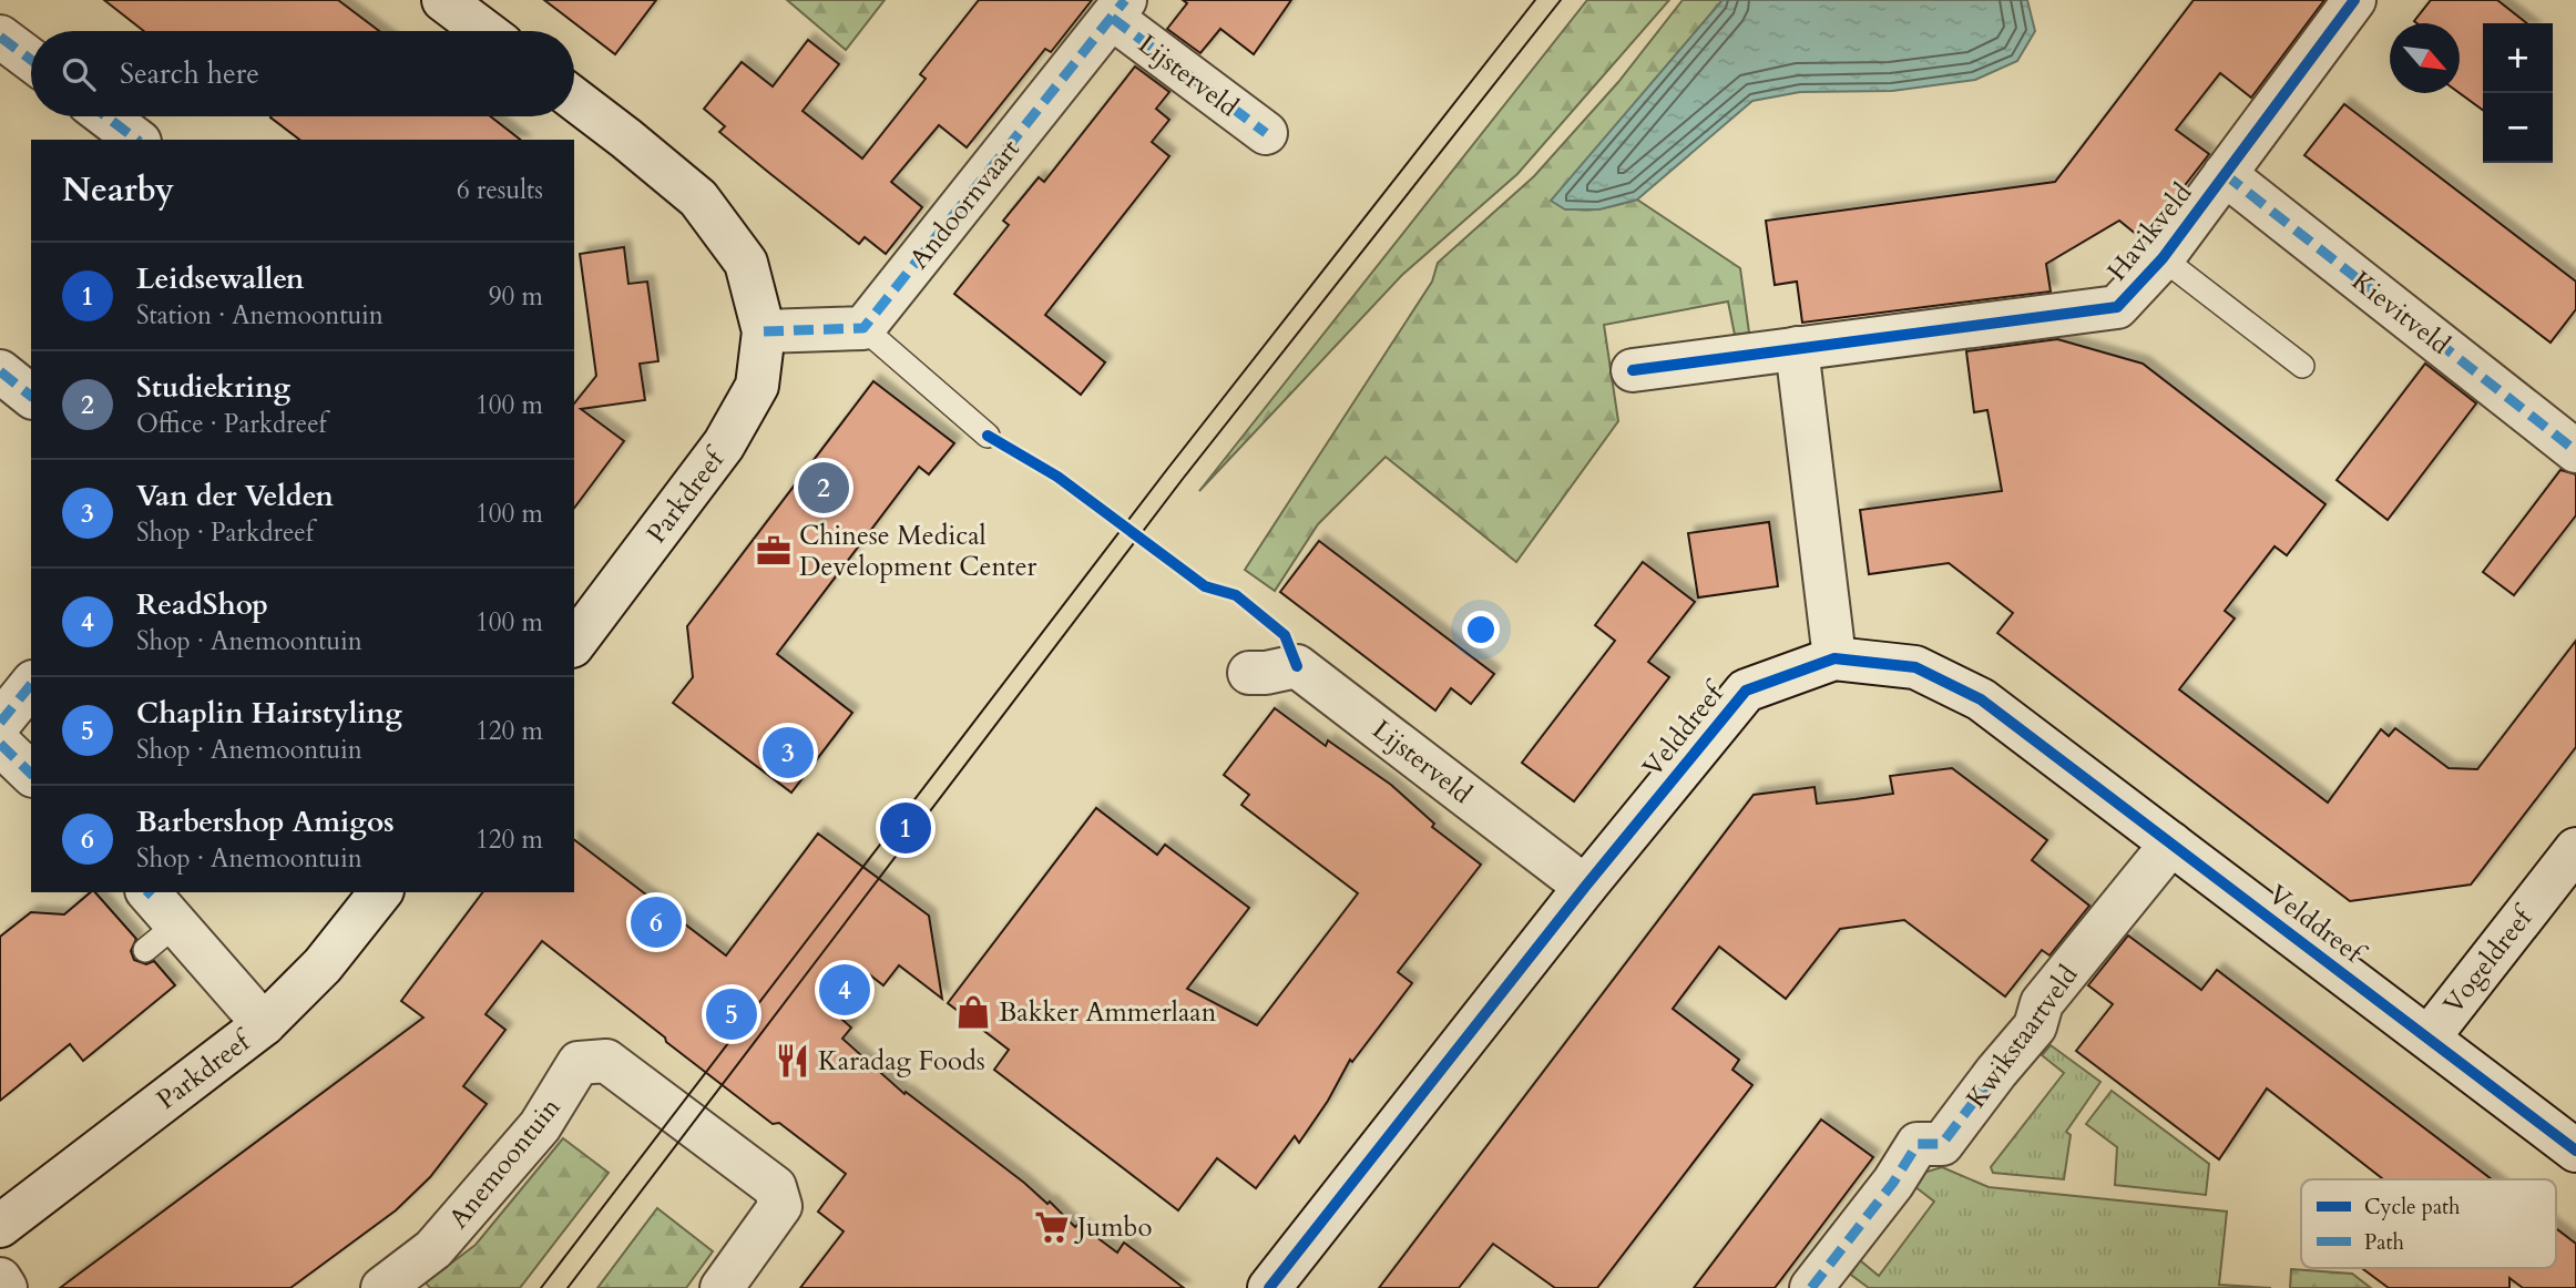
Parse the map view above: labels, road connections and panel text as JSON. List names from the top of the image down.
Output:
{
  "streets": {
    "street": [
      "Lijsterveld",
      "Andoornvaart",
      "Havikveld",
      "Kievitveld",
      "Parkdreef",
      "Velddreef",
      "Vogeldreef",
      "Kwikstaartveld",
      "Anemoontuin"
    ]
  },
  "crossings": [
    ["Lijsterveld", "Andoornvaart"],
    ["Lijsterveld", "Velddreef"],
    ["Havikveld", "Kievitveld"],
    ["Velddreef", "Vogeldreef"],
    ["Velddreef", "Kwikstaartveld"]
  ],
  "places": {
    "office": ["Chinese Medical Development Center"],
    "shop": ["Bakker Ammerlaan"],
    "restaurant": ["Karadag Foods"],
    "supermarket": ["Jumbo"]
  },
  "legend": ["Cycle path", "Path"],
  "north": "bottom right",
  "page": {
    "map_buttons": ["+", "−"],
    "search": "Search here",
    "heading": ["Nearby", "6 results"],
    "list": [
      {
        "mark": "1",
        "name": "Leidsewallen",
        "note": "Station · Anemoontuin",
        "value": "90 m"
      },
      {
        "mark": "2",
        "name": "Studiekring",
        "note": "Office · Parkdreef",
        "value": "100 m"
      },
      {
        "mark": "3",
        "name": "Van der Velden",
        "note": "Shop · Parkdreef",
        "value": "100 m"
      },
      {
        "mark": "4",
        "name": "ReadShop",
        "note": "Shop · Anemoontuin",
        "value": "100 m"
      },
      {
        "mark": "5",
        "name": "Chaplin Hairstyling",
        "note": "Shop · Anemoontuin",
        "value": "120 m"
      },
      {
        "mark": "6",
        "name": "Barbershop Amigos",
        "note": "Shop · Anemoontuin",
        "value": "120 m"
      }
    ],
    "pins": [
      "2",
      "3",
      "1",
      "6",
      "4",
      "5"
    ]
  }
}
